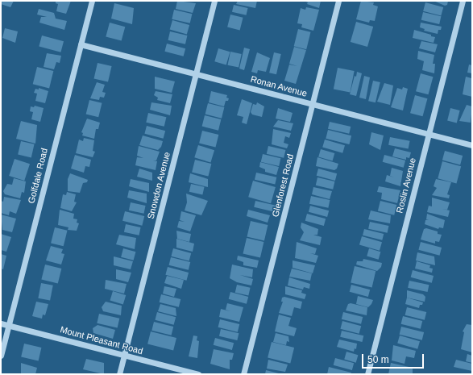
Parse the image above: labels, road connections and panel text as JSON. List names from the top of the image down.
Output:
{
  "streets": {
    "street": [
      "Ronan Avenue",
      "Golfdale Road",
      "Snowdon Avenue",
      "Glenforest Road",
      "Roslin Avenue",
      "Mount Pleasant Road"
    ]
  },
  "crossings": [
    ["Ronan Avenue", "Golfdale Road"],
    ["Ronan Avenue", "Snowdon Avenue"],
    ["Ronan Avenue", "Glenforest Road"],
    ["Ronan Avenue", "Roslin Avenue"],
    ["Golfdale Road", "Mount Pleasant Road"],
    ["Snowdon Avenue", "Mount Pleasant Road"]
  ],
  "scale_bar": "50 m"
}
